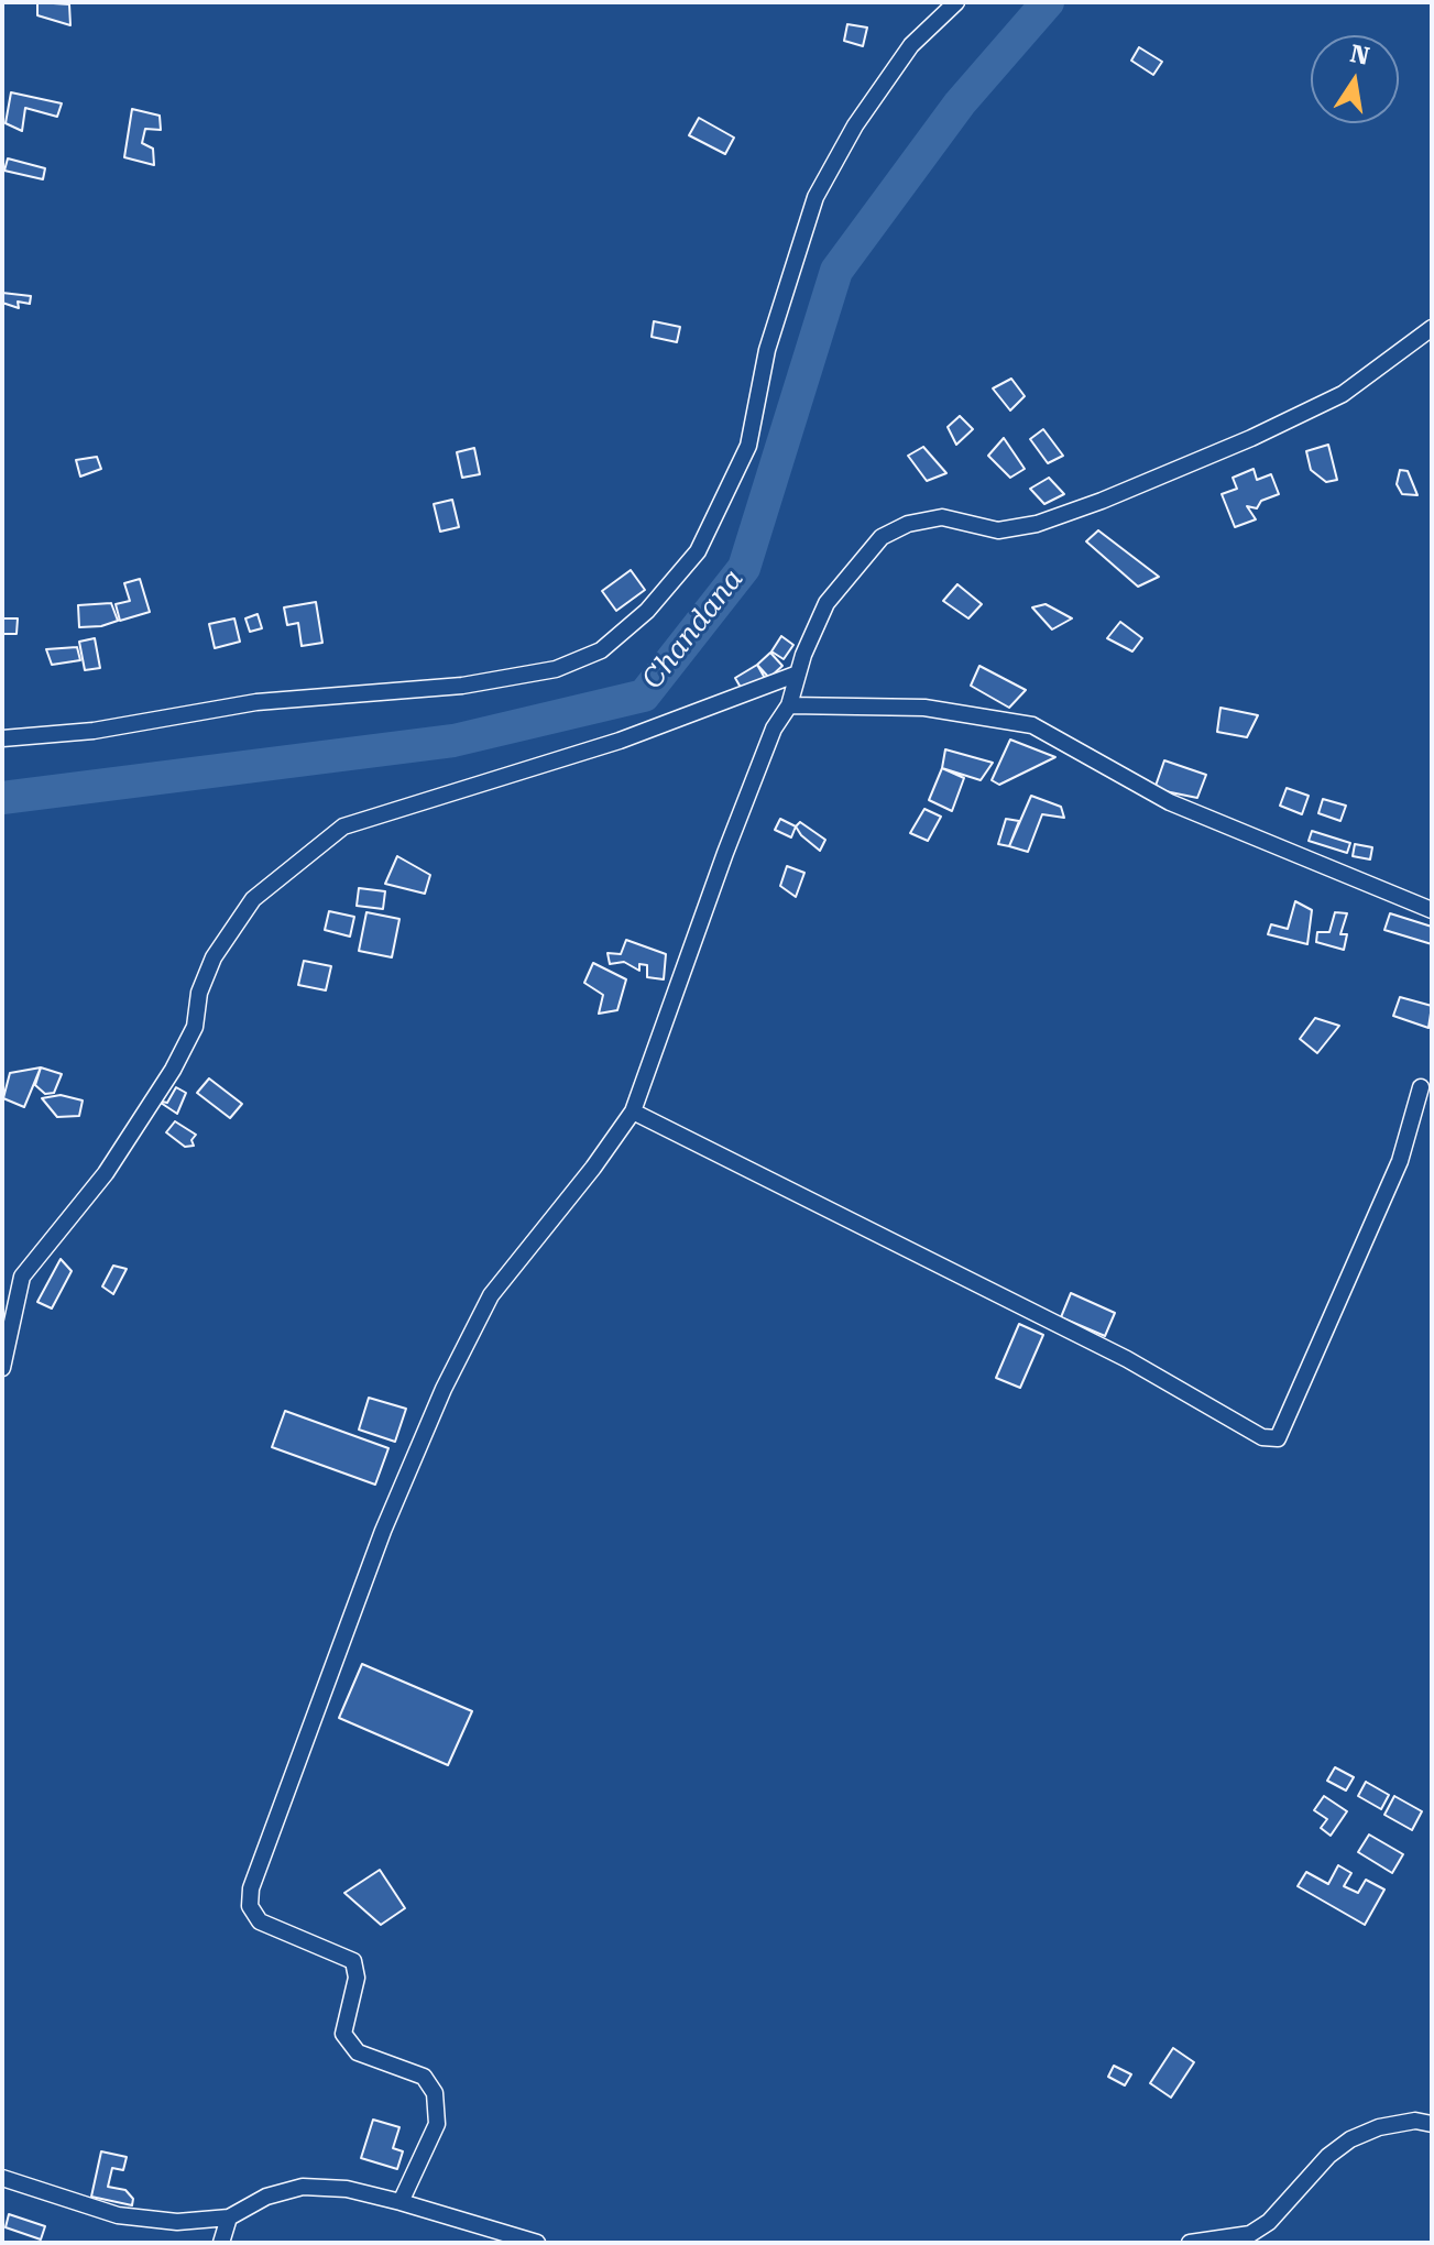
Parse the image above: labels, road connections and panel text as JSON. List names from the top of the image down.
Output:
{
  "water": ["Chandana"],
  "north": "top"
}
